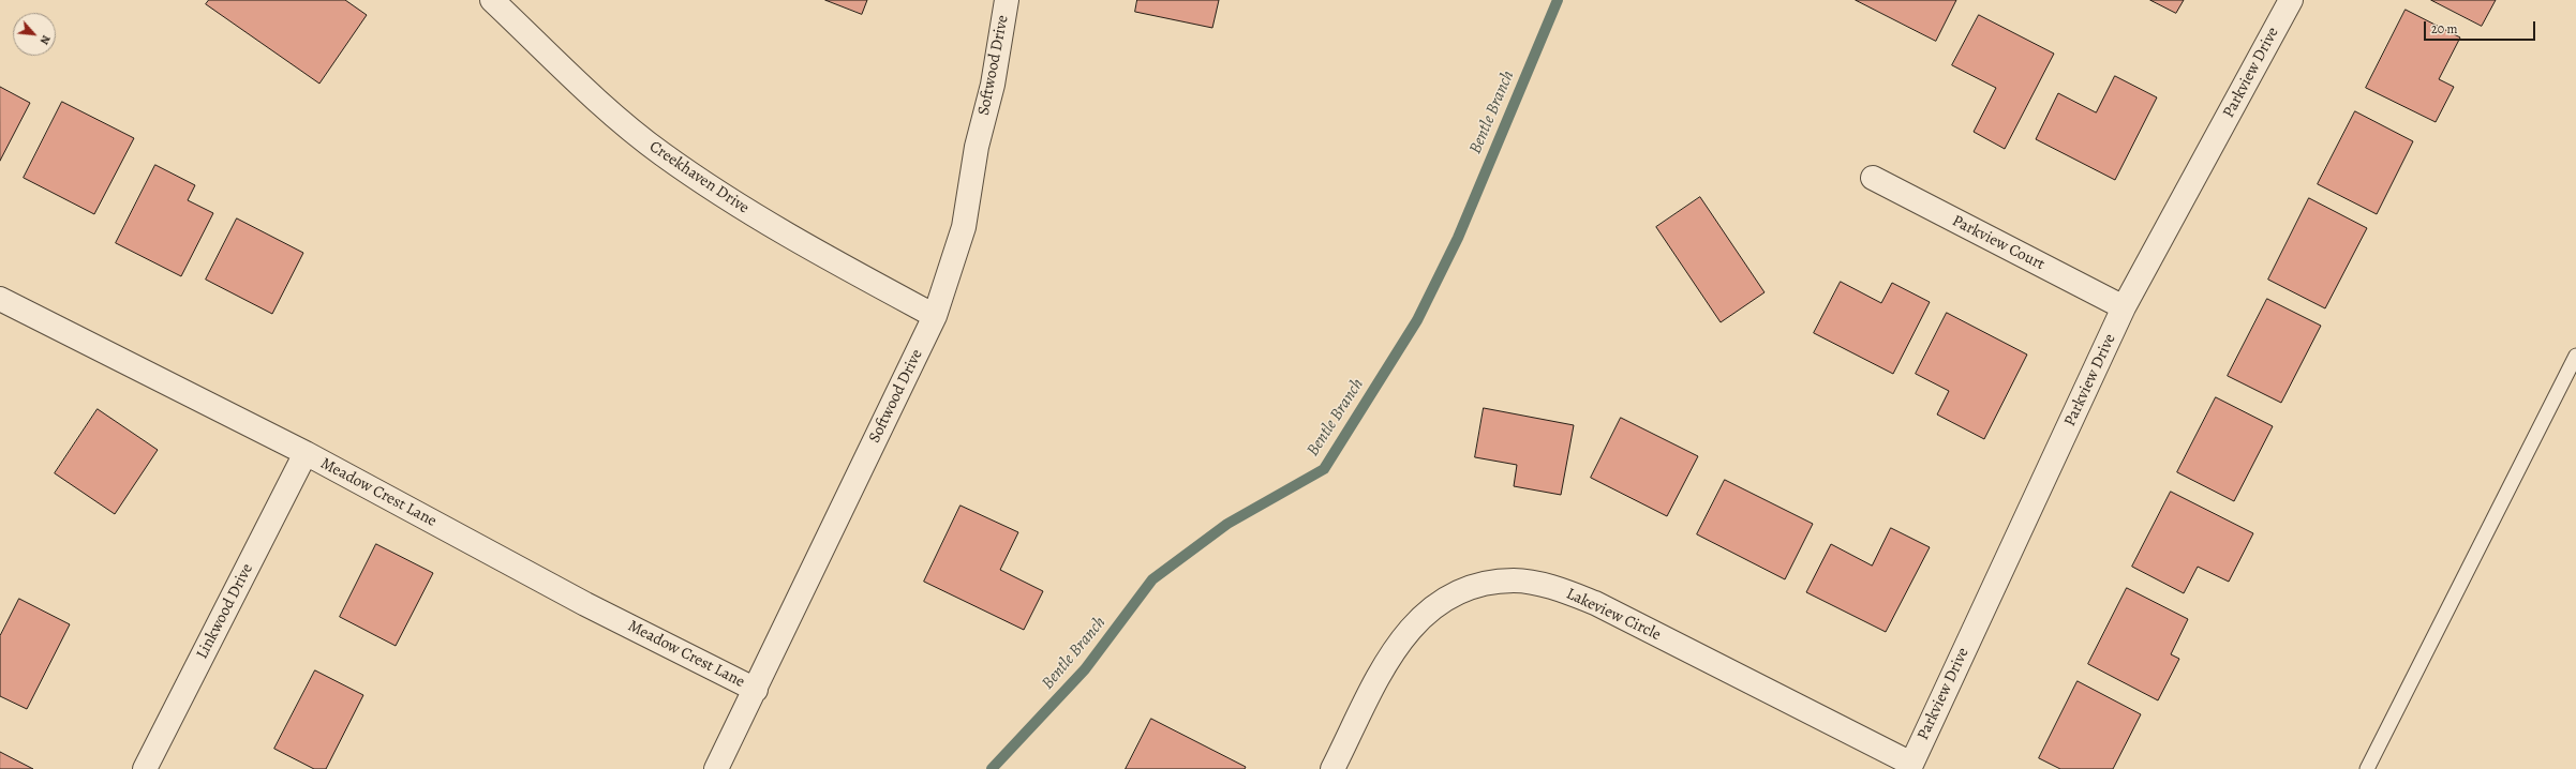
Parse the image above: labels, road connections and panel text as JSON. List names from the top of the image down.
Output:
{
  "streets": {
    "street": [
      "Softwood Drive",
      "Parkview Drive",
      "Creekhaven Drive",
      "Parkview Court",
      "Meadow Crest Lane",
      "Linkwood Drive",
      "Lakeview Circle"
    ]
  },
  "crossings": [
    ["Softwood Drive", "Creekhaven Drive"],
    ["Softwood Drive", "Meadow Crest Lane"],
    ["Parkview Drive", "Parkview Court"],
    ["Parkview Drive", "Lakeview Circle"],
    ["Meadow Crest Lane", "Linkwood Drive"]
  ],
  "water": ["Bentle Branch"],
  "scale_bar": "20 m",
  "north": "bottom right"
}
